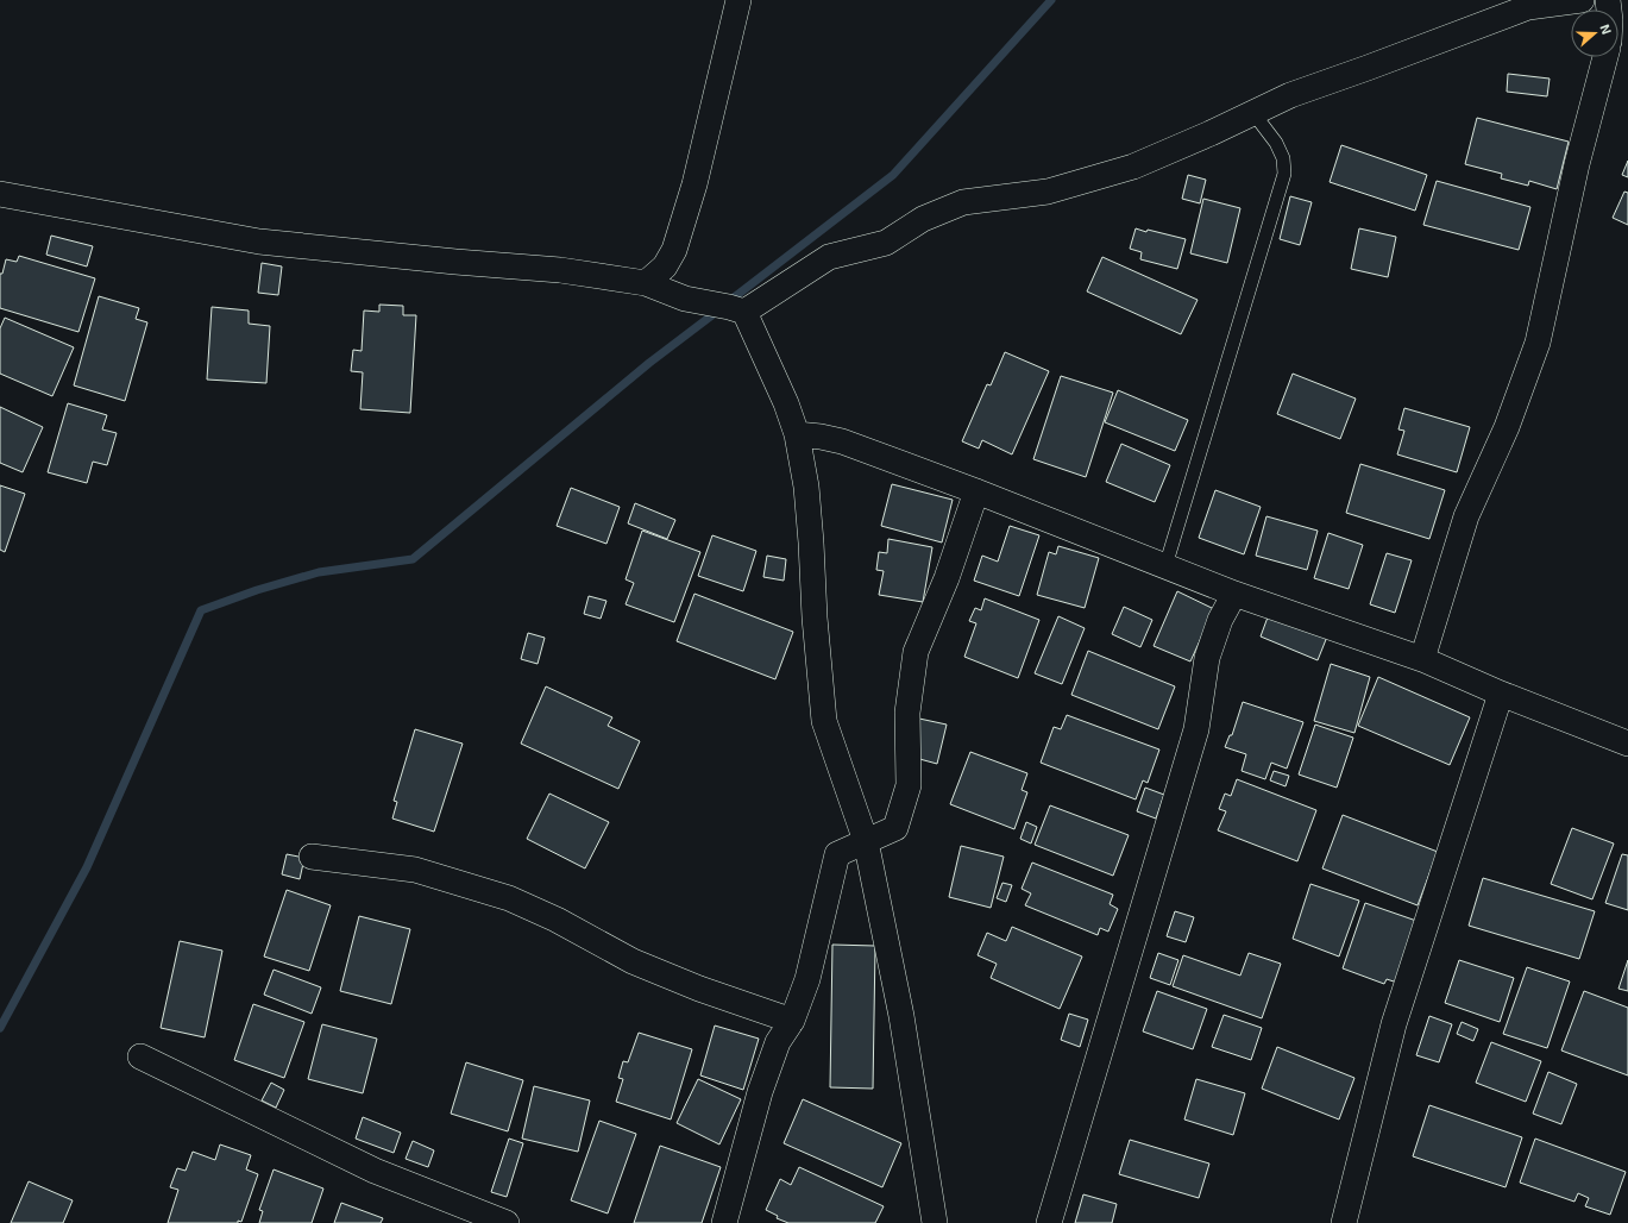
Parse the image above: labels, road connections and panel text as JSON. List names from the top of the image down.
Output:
{
  "north": "right"
}
